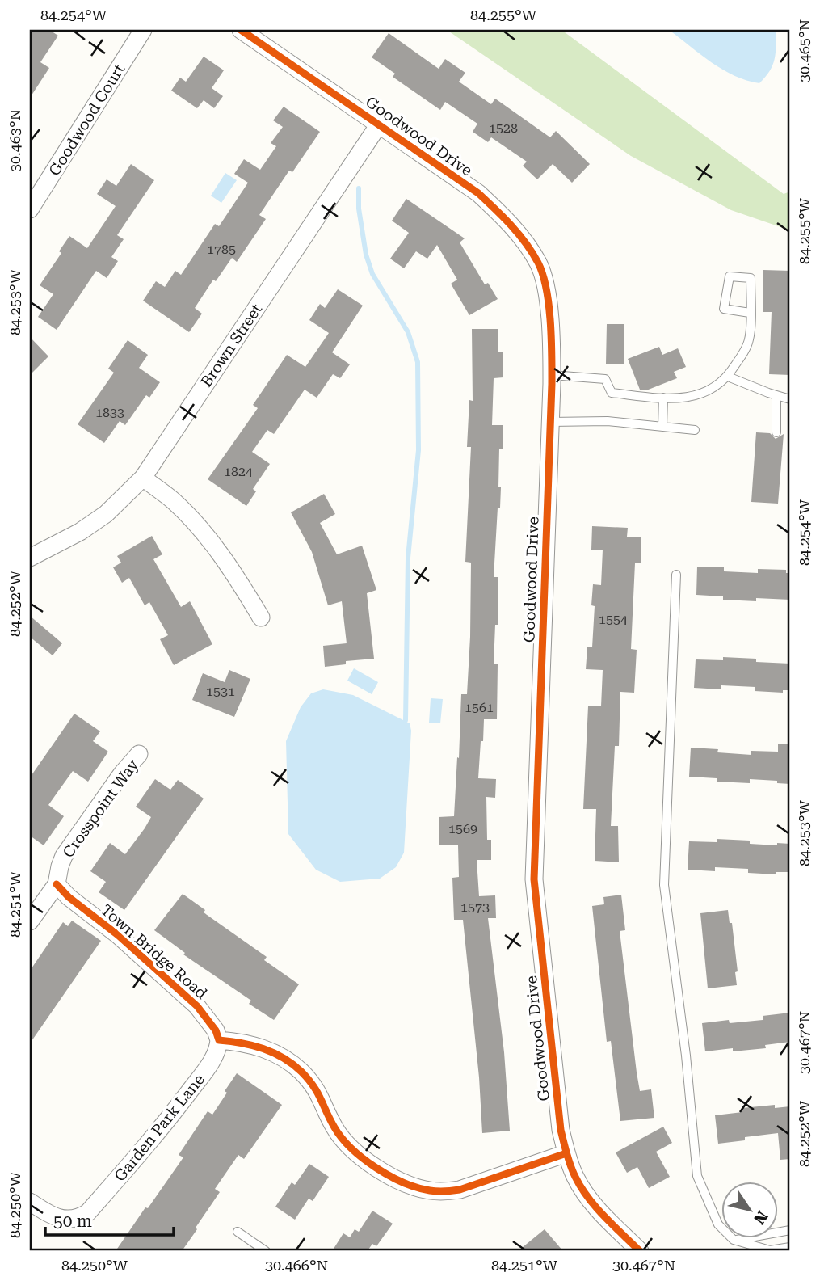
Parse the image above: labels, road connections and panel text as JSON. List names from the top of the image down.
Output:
{
  "streets": {
    "street": [
      "Goodwood Court",
      "Goodwood Drive",
      "Brown Street",
      "Crosspoint Way",
      "Town Bridge Road",
      "Garden Park Lane"
    ]
  },
  "crossings": [
    ["Goodwood Drive", "Brown Street"],
    ["Crosspoint Way", "Town Bridge Road"],
    ["Town Bridge Road", "Garden Park Lane"]
  ],
  "house_numbers": [
    "1528",
    "1785",
    "1833",
    "1824",
    "1554",
    "1531",
    "1561",
    "1569",
    "1573"
  ],
  "scale_bar": "50 m",
  "north": "bottom right",
  "coordinates": [
    "84.254°W",
    "84.255°W",
    "30.465°N",
    "30.463°N",
    "84.253°W",
    "84.252°W",
    "84.251°W",
    "30.467°N",
    "84.250°W",
    "30.466°N"
  ]
}
